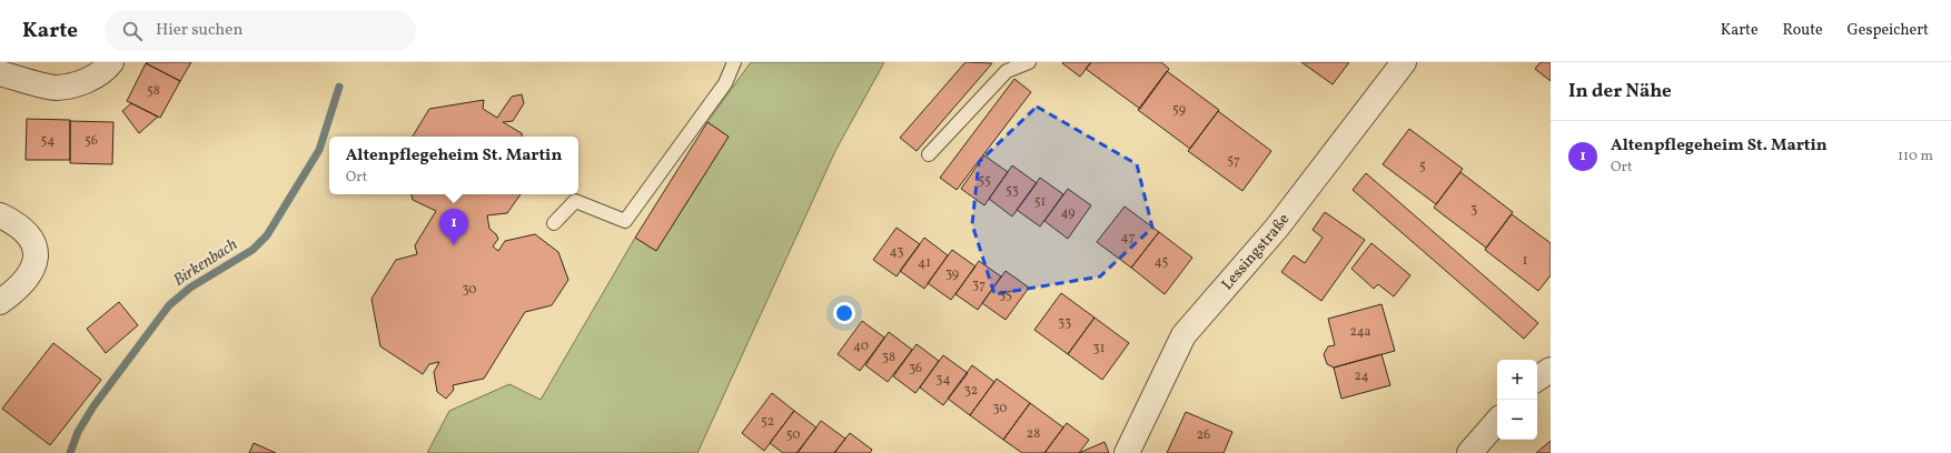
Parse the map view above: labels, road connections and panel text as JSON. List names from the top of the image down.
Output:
{
  "streets": {
    "street": ["Lessingstraße"]
  },
  "water": ["Birkenbach"],
  "house_numbers": [
    "58",
    "59",
    "54",
    "56",
    "57",
    "5",
    "55",
    "53",
    "51",
    "3",
    "49",
    "47",
    "43",
    "1",
    "45",
    "41",
    "39",
    "37",
    "30",
    "35",
    "33",
    "24a",
    "40",
    "31",
    "38",
    "36",
    "24",
    "34",
    "32",
    "30",
    "52",
    "28",
    "50",
    "26"
  ],
  "page": {
    "header": "Karte",
    "search": "Hier suchen",
    "nav": ["Karte", "Route", "Gespeichert"],
    "heading": "In der Nähe",
    "list": [
      {
        "mark": "1",
        "name": "Altenpflegeheim St. Martin",
        "note": "Ort",
        "value": "110 m"
      }
    ],
    "popup": ["Altenpflegeheim St. Martin", "Ort"],
    "pins": "1",
    "map_buttons": ["+", "−"]
  }
}
